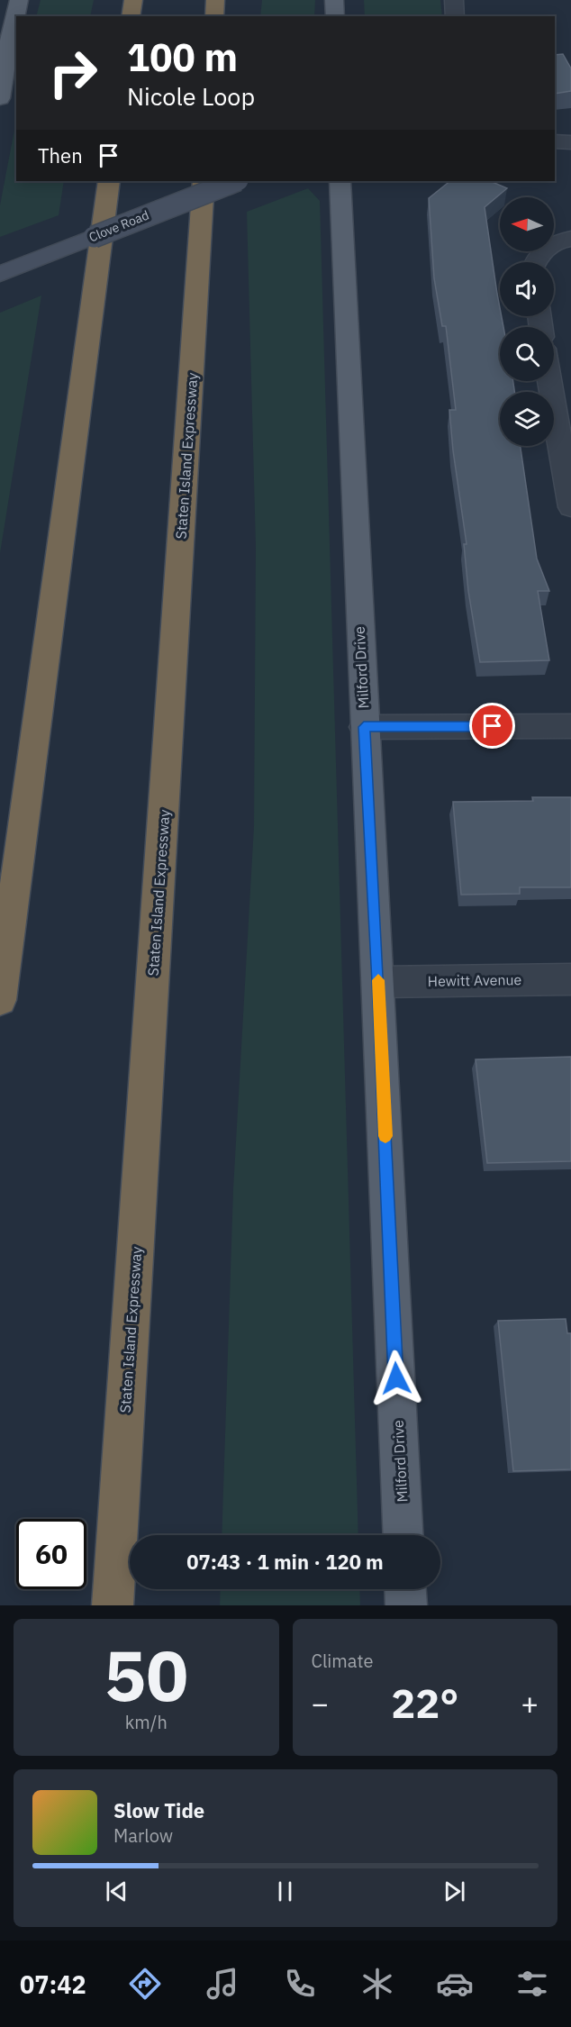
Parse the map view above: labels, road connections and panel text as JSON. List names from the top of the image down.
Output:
{
  "streets": {
    "highway": ["Staten Island Expressway"],
    "main road": ["Clove Road", "Milford Drive"],
    "street": ["Hewitt Avenue"]
  },
  "crossings": [
    ["Milford Drive", "Hewitt Avenue"]
  ],
  "north": "left",
  "page": {
    "turn": ["100 m", "Nicole Loop"],
    "then": "Then",
    "limit": "60",
    "trip": "07:43 · 1 min · 120 m",
    "tile": [
      ["50", "km/h"],
      "Climate"
    ],
    "heat": ["−", "22°", "+"],
    "song": ["Slow Tide", "Marlow"],
    "tabs": "07:42"
  }
}
